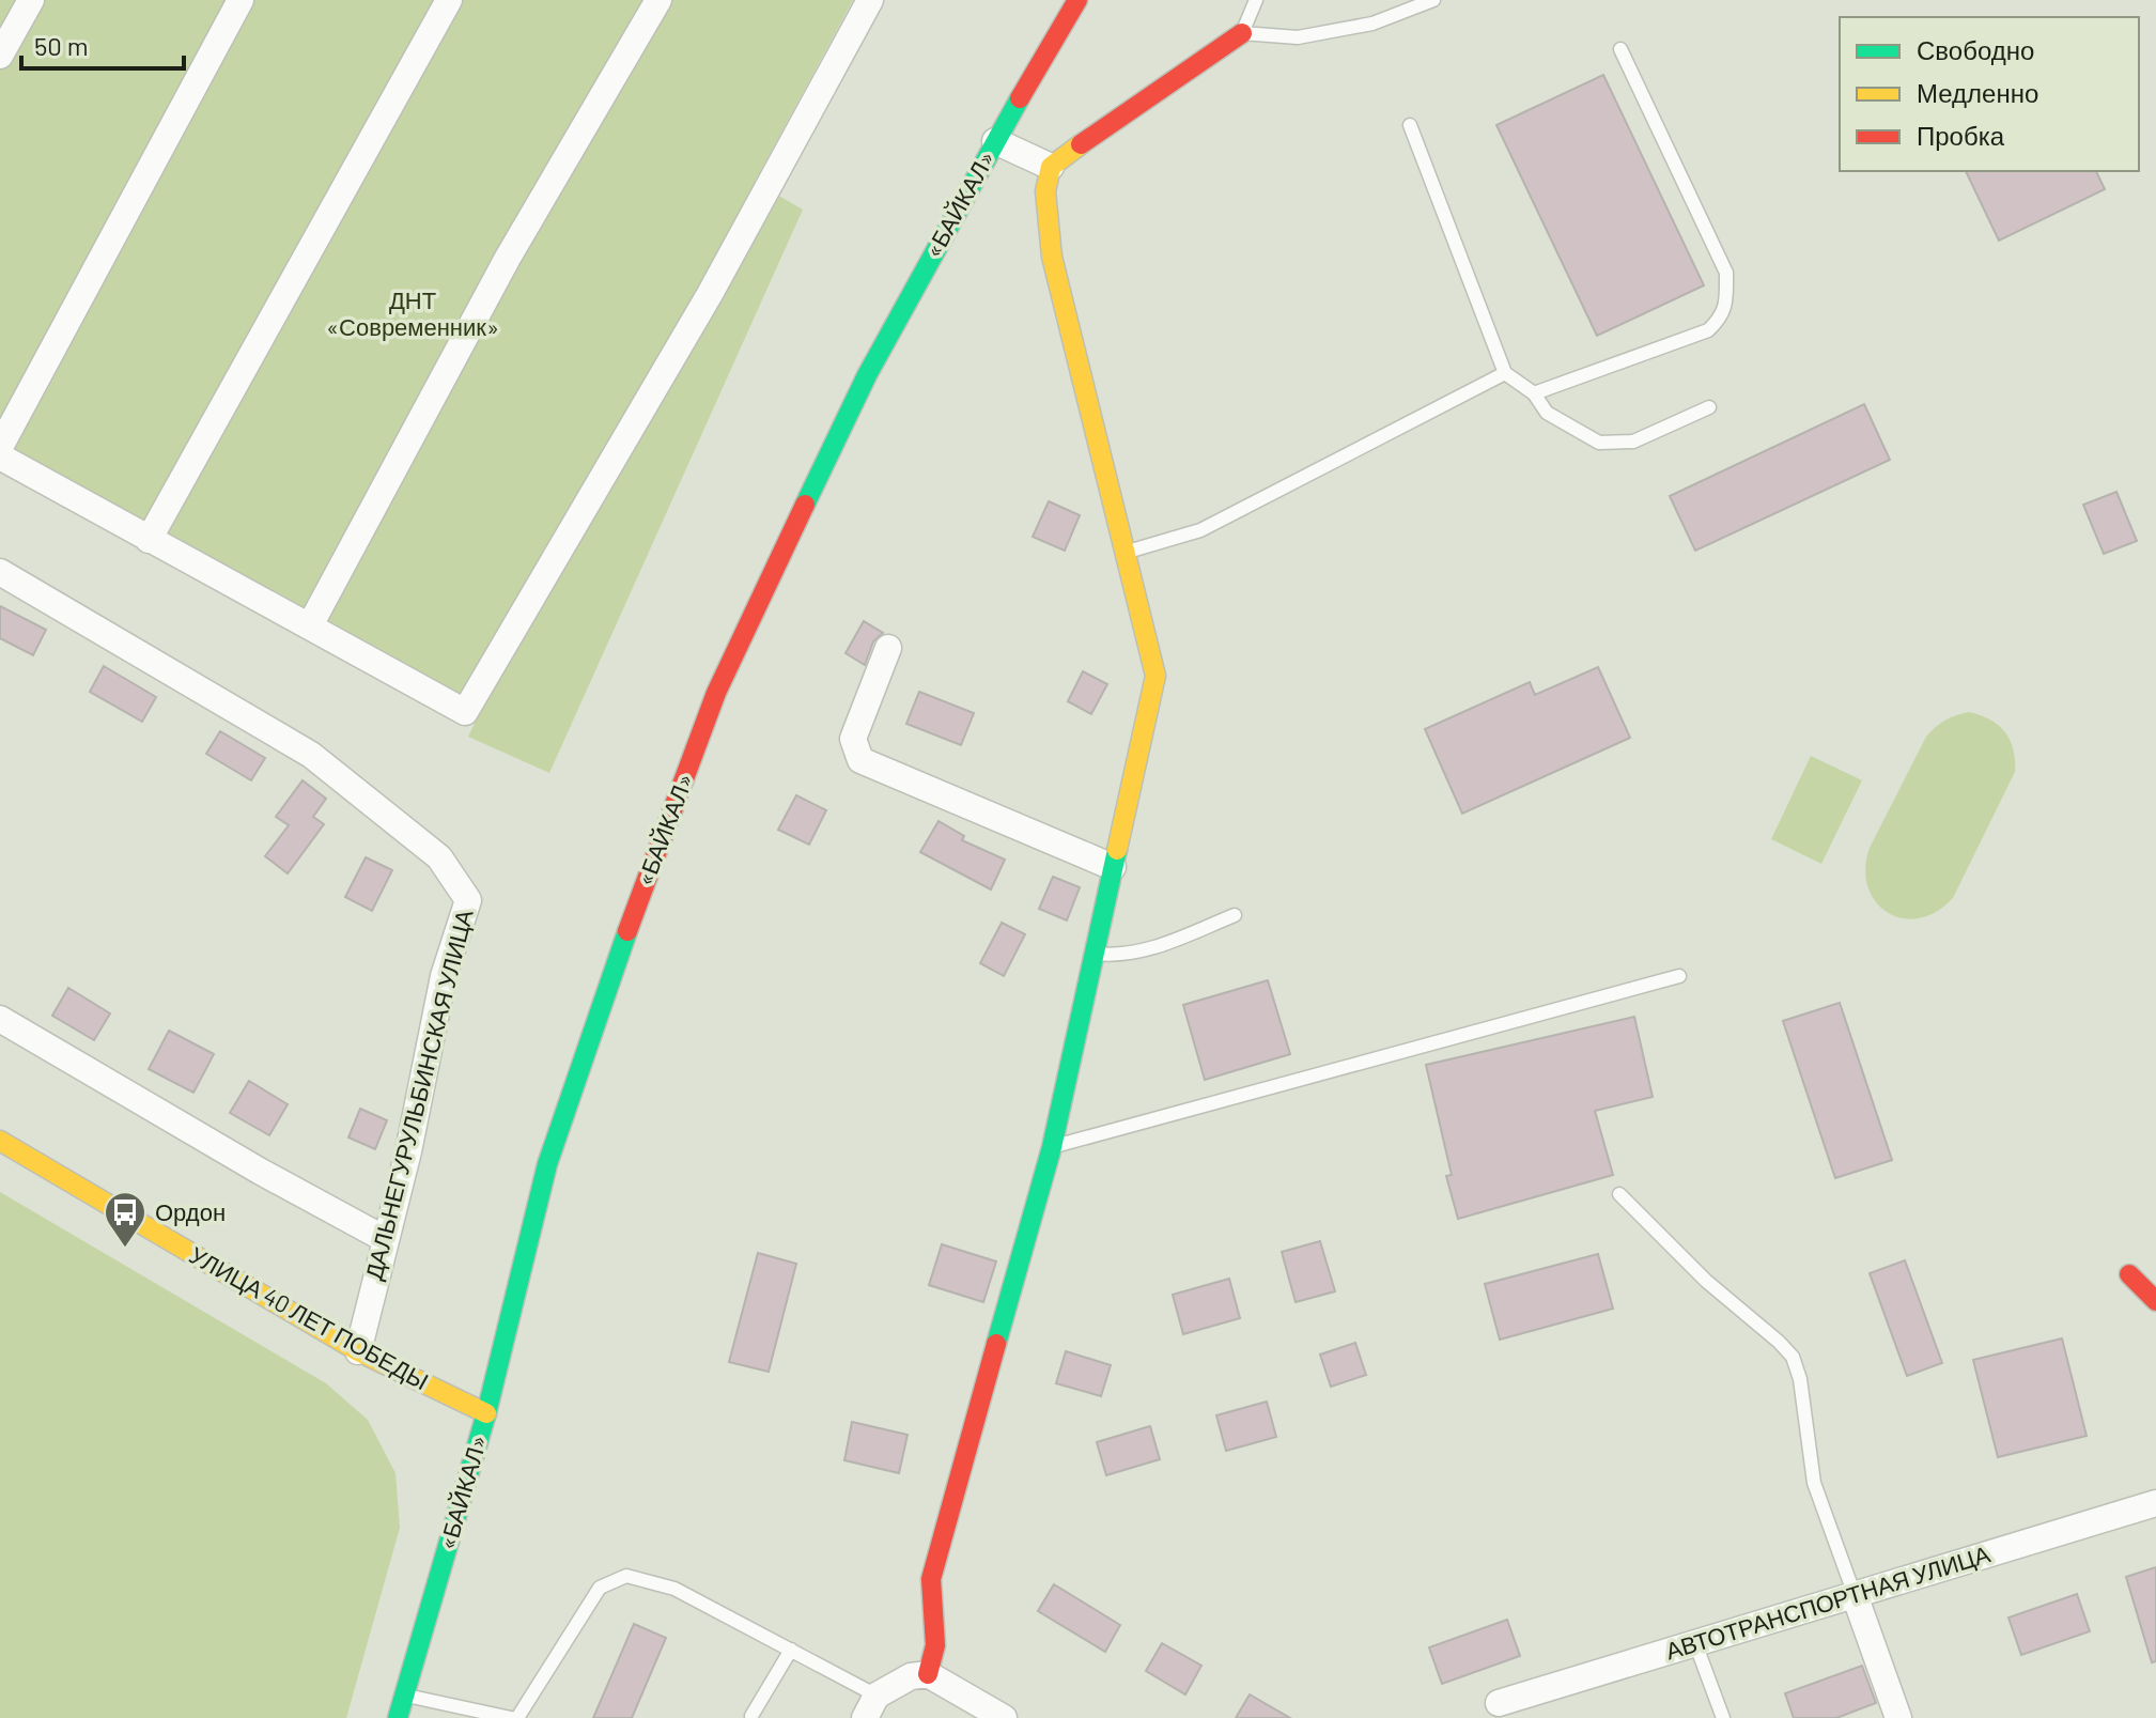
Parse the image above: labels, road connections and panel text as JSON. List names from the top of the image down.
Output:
{
  "streets": {
    "main road": ["«БАЙКАЛ»", "УЛИЦА 40 ЛЕТ ПОБЕДЫ"],
    "street": ["ДАЛЬНЕГУРУЛЬБИНСКАЯ УЛИЦА", "АВТОТРАНСПОРТНАЯ УЛИЦА"]
  },
  "crossings": [
    ["«БАЙКАЛ»", "УЛИЦА 40 ЛЕТ ПОБЕДЫ"],
    ["ДАЛЬНЕГУРУЛЬБИНСКАЯ УЛИЦА", "УЛИЦА 40 ЛЕТ ПОБЕДЫ"]
  ],
  "parks": ["ДНТ «Современник»"],
  "places": {
    "bus stop": ["Ордон"]
  },
  "legend": ["Свободно", "Медленно", "Пробка"],
  "scale_bar": "50 m"
}
